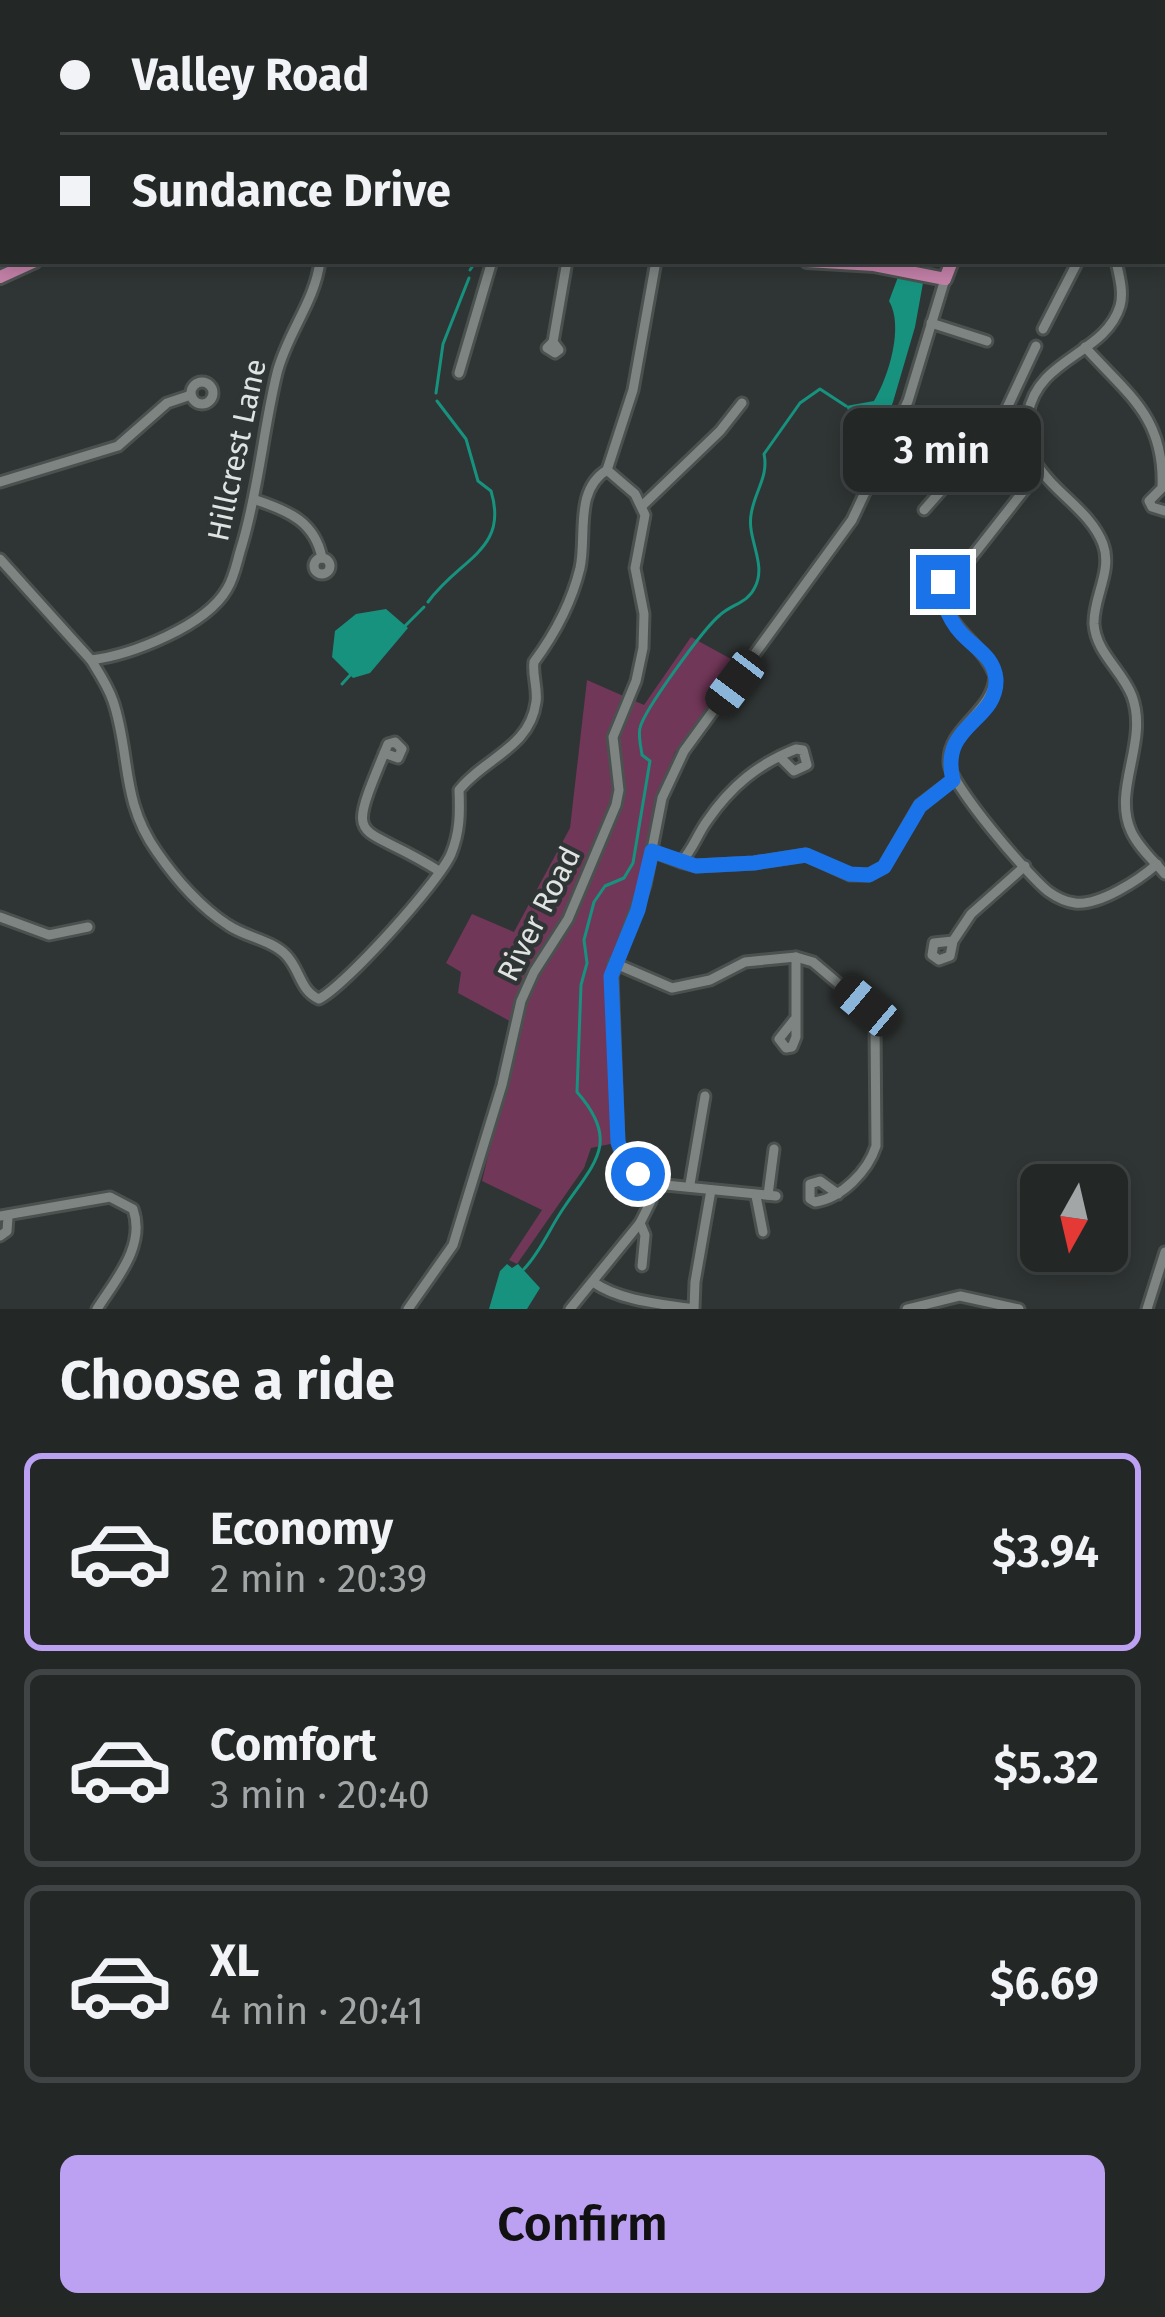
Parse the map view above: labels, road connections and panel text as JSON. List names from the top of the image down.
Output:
{
  "streets": {
    "street": ["Hillcrest Lane", "River Road"]
  },
  "north": "bottom",
  "page": {
    "banner": ["Valley Road", "Sundance Drive"],
    "bubble": "3 min",
    "heading": "Choose a ride",
    "list": [
      {
        "name": "Economy",
        "note": "2 min · 20:39",
        "value": "$3.94"
      },
      {
        "name": "Comfort",
        "note": "3 min · 20:40",
        "value": "$5.32"
      },
      {
        "name": "XL",
        "note": "4 min · 20:41",
        "value": "$6.69"
      }
    ],
    "buttons": "Confirm"
  }
}
